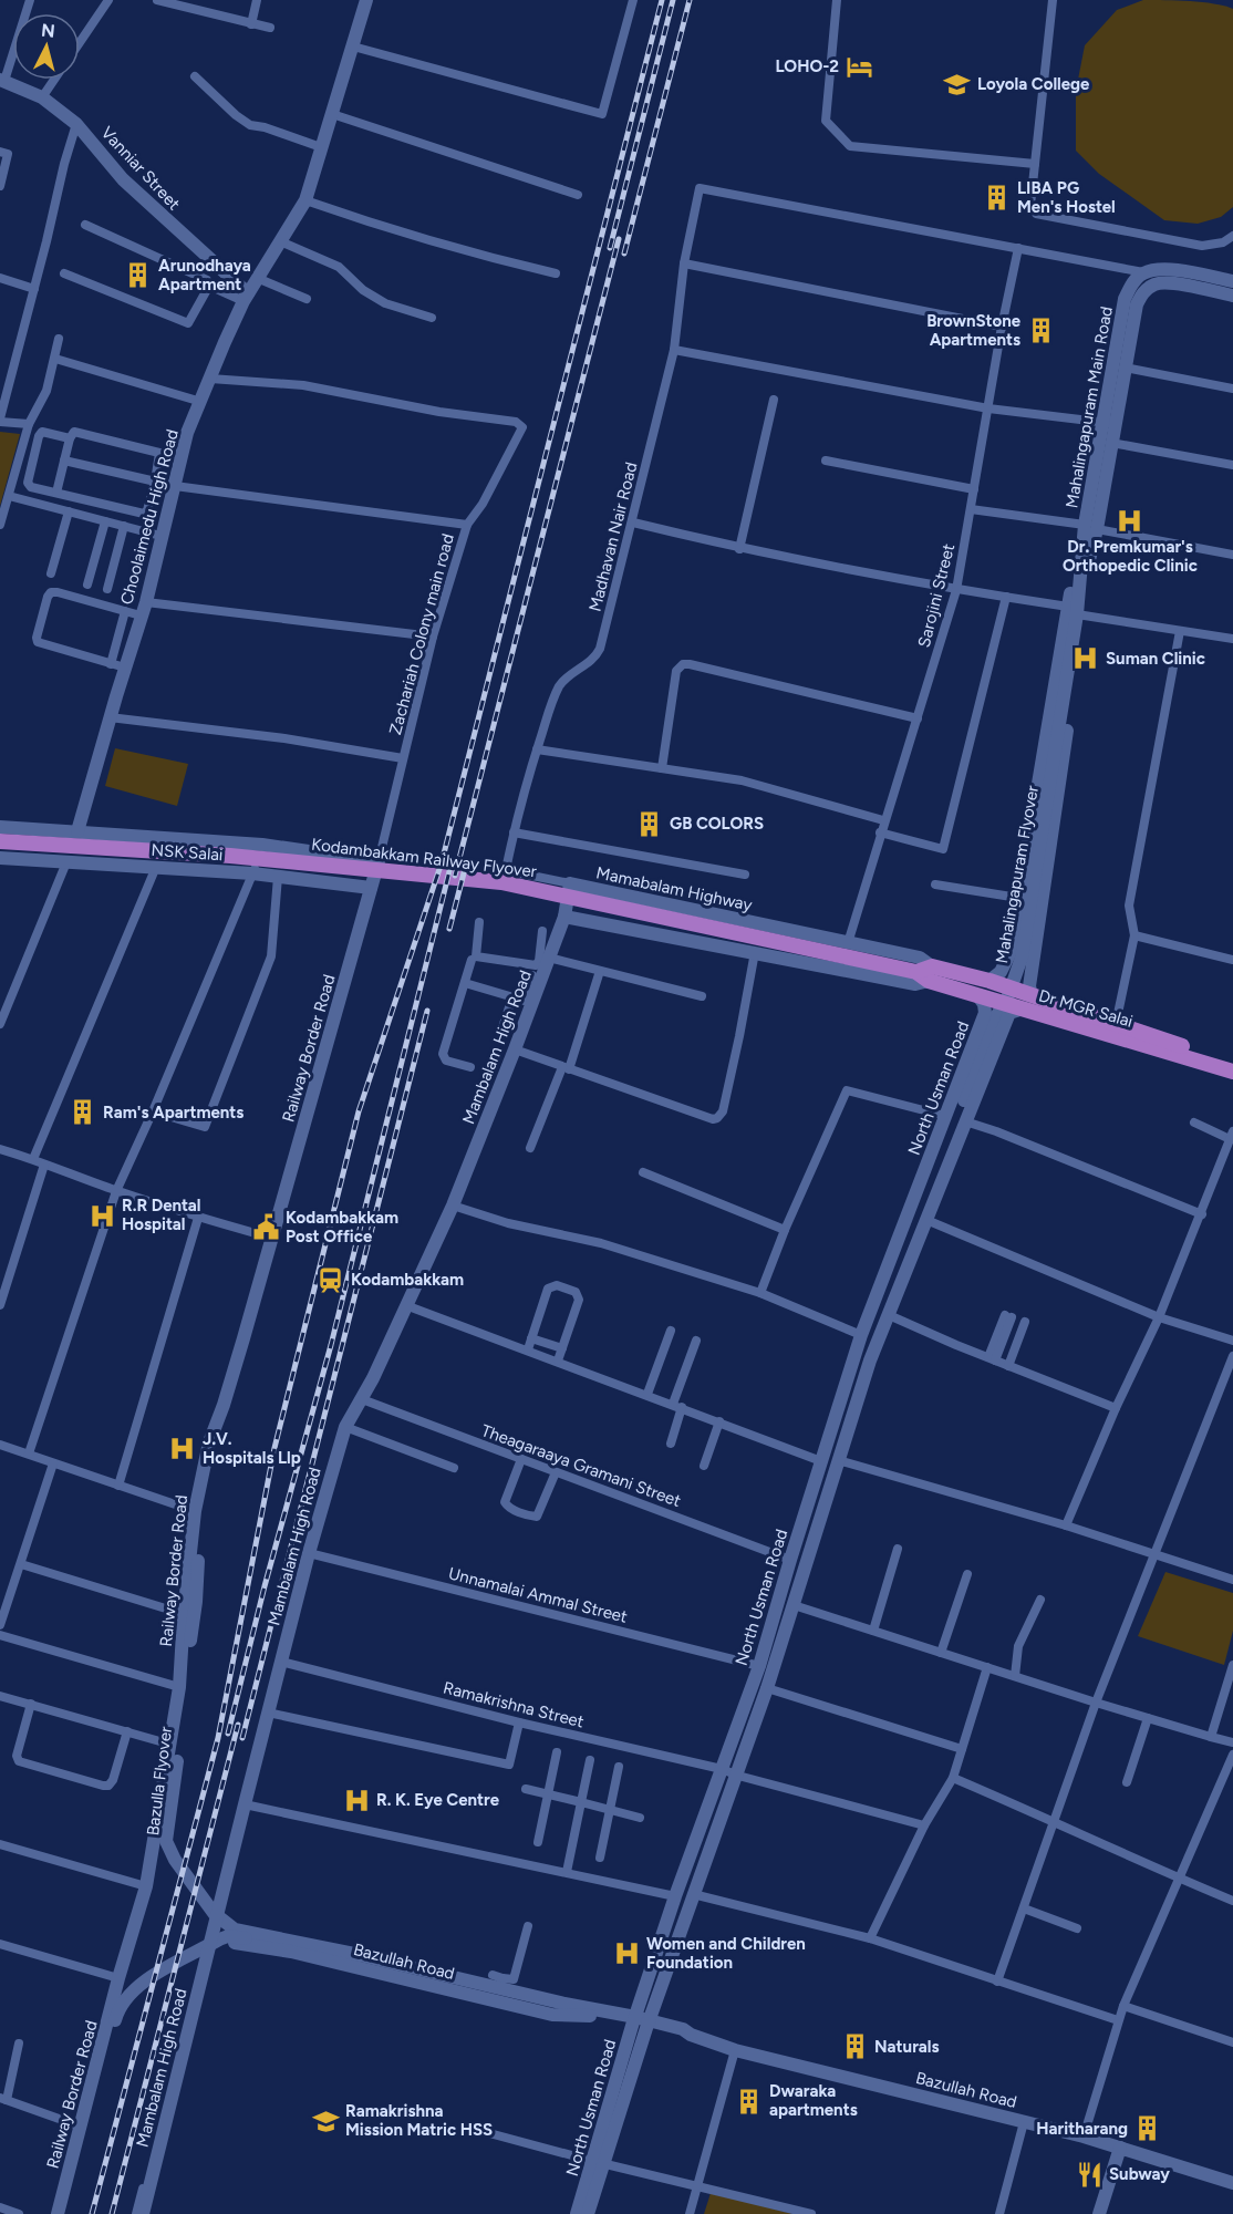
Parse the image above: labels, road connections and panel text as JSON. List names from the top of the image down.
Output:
{
  "streets": {
    "main road": ["Kodambakkam Railway Flyover", "Dr MGR Salai"],
    "street": [
      "Vanniar Street",
      "Mahalingapuram Main Road",
      "Choolaimedu High Road",
      "Madhavan Nair Road",
      "Sarojini Street",
      "Zachariah Colony main road",
      "NSK Salai",
      "Mahalingapuram Flyover",
      "Mamabalam Highway",
      "Mambalam High Road",
      "Railway Border Road",
      "North Usman Road",
      "Theagaraaya Gramani Street",
      "Unnamalai Ammal Street",
      "Ramakrishna Street",
      "Bazulla Flyover",
      "Bazullah Road"
    ]
  },
  "crossings": [
    ["Vanniar Street", "Choolaimedu High Road"],
    ["Mahalingapuram Main Road", "Mahalingapuram Flyover"],
    ["Choolaimedu High Road", "Zachariah Colony main road"],
    ["Madhavan Nair Road", "Sarojini Street"],
    ["Madhavan Nair Road", "Mamabalam Highway"],
    ["Sarojini Street", "Mamabalam Highway"],
    ["Zachariah Colony main road", "Railway Border Road"],
    ["NSK Salai", "Railway Border Road"],
    ["Kodambakkam Railway Flyover", "Mamabalam Highway"],
    ["Kodambakkam Railway Flyover", "Dr MGR Salai"],
    ["Mahalingapuram Flyover", "North Usman Road"],
    ["Mamabalam Highway", "Dr MGR Salai"],
    ["Mamabalam Highway", "Mambalam High Road"],
    ["Dr MGR Salai", "North Usman Road"],
    ["Mambalam High Road", "Theagaraaya Gramani Street"],
    ["Mambalam High Road", "Unnamalai Ammal Street"],
    ["Mambalam High Road", "Ramakrishna Street"],
    ["Mambalam High Road", "Bazullah Road"],
    ["Railway Border Road", "Bazulla Flyover"],
    ["North Usman Road", "Theagaraaya Gramani Street"],
    ["North Usman Road", "Unnamalai Ammal Street"],
    ["North Usman Road", "Ramakrishna Street"],
    ["North Usman Road", "Bazullah Road"],
    ["Bazulla Flyover", "Bazullah Road"]
  ],
  "places": {
    "hotel": ["LOHO-2"],
    "school or university": ["Loyola College", "Ramakrishna Mission Matric HSS"],
    "building": [
      "LIBA PG Men's Hostel",
      "Arunodhaya Apartment",
      "BrownStone Apartments",
      "GB COLORS",
      "Ram's Apartments",
      "Naturals",
      "Dwaraka apartments",
      "Haritharang"
    ],
    "hospital": [
      "Dr. Premkumar's Orthopedic Clinic",
      "Suman Clinic",
      "R.R Dental Hospital",
      "J.V. Hospitals Llp",
      "R. K. Eye Centre",
      "Women and Children Foundation"
    ],
    "public building": ["Kodambakkam Post Office"],
    "station": ["Kodambakkam"],
    "restaurant": ["Subway"]
  },
  "north": "top"
}
